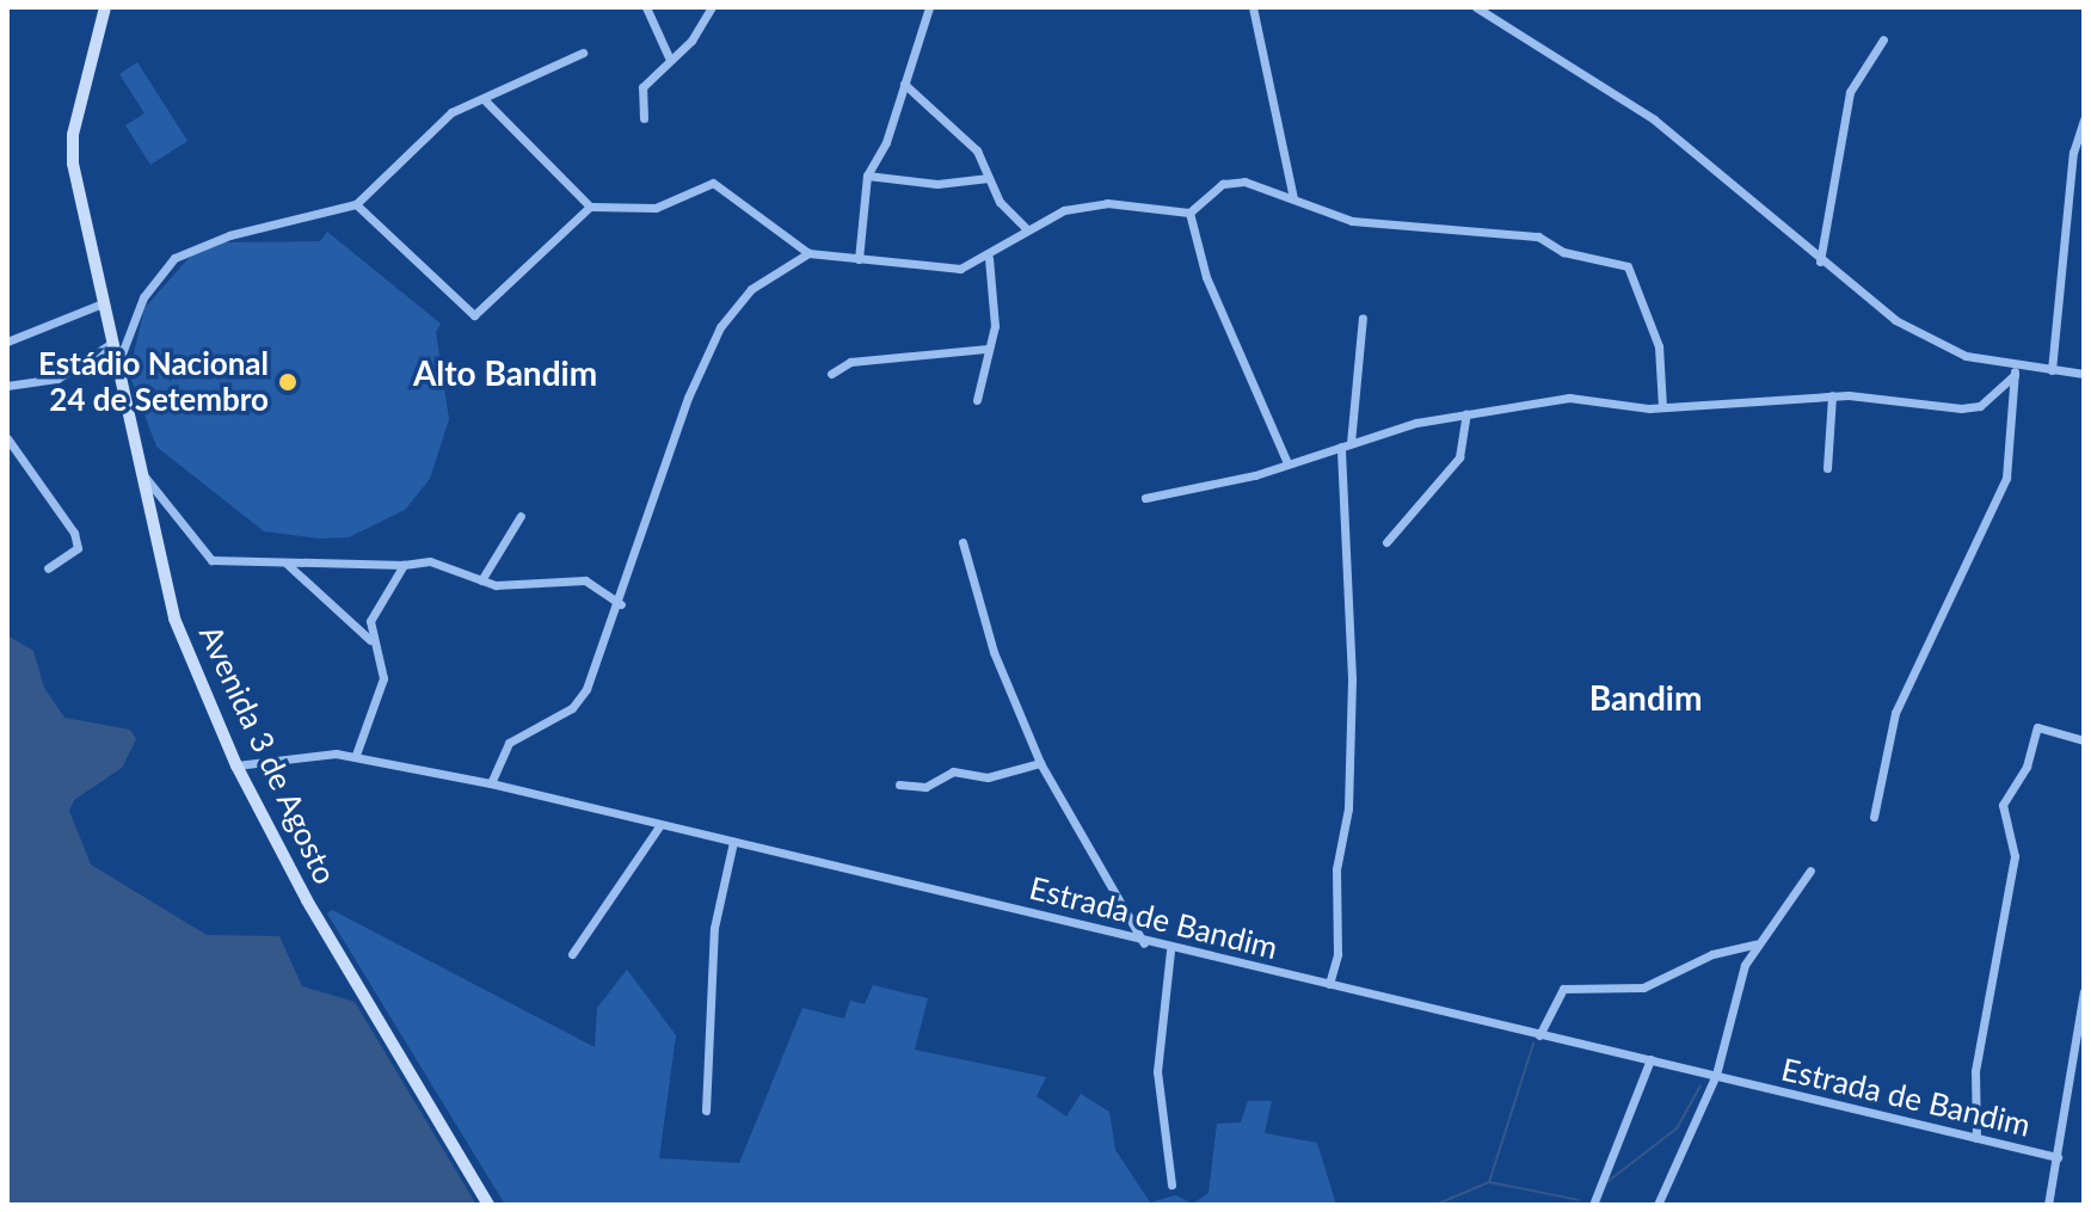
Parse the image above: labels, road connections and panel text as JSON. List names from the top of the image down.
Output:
{
  "streets": {
    "street": ["Avenida 3 de Agosto", "Estrada de Bandim"]
  },
  "crossings": [
    ["Avenida 3 de Agosto", "Estrada de Bandim"]
  ],
  "districts": ["Alto Bandim", "Bandim"],
  "places": ["Estádio Nacional 24 de Setembro"]
}
